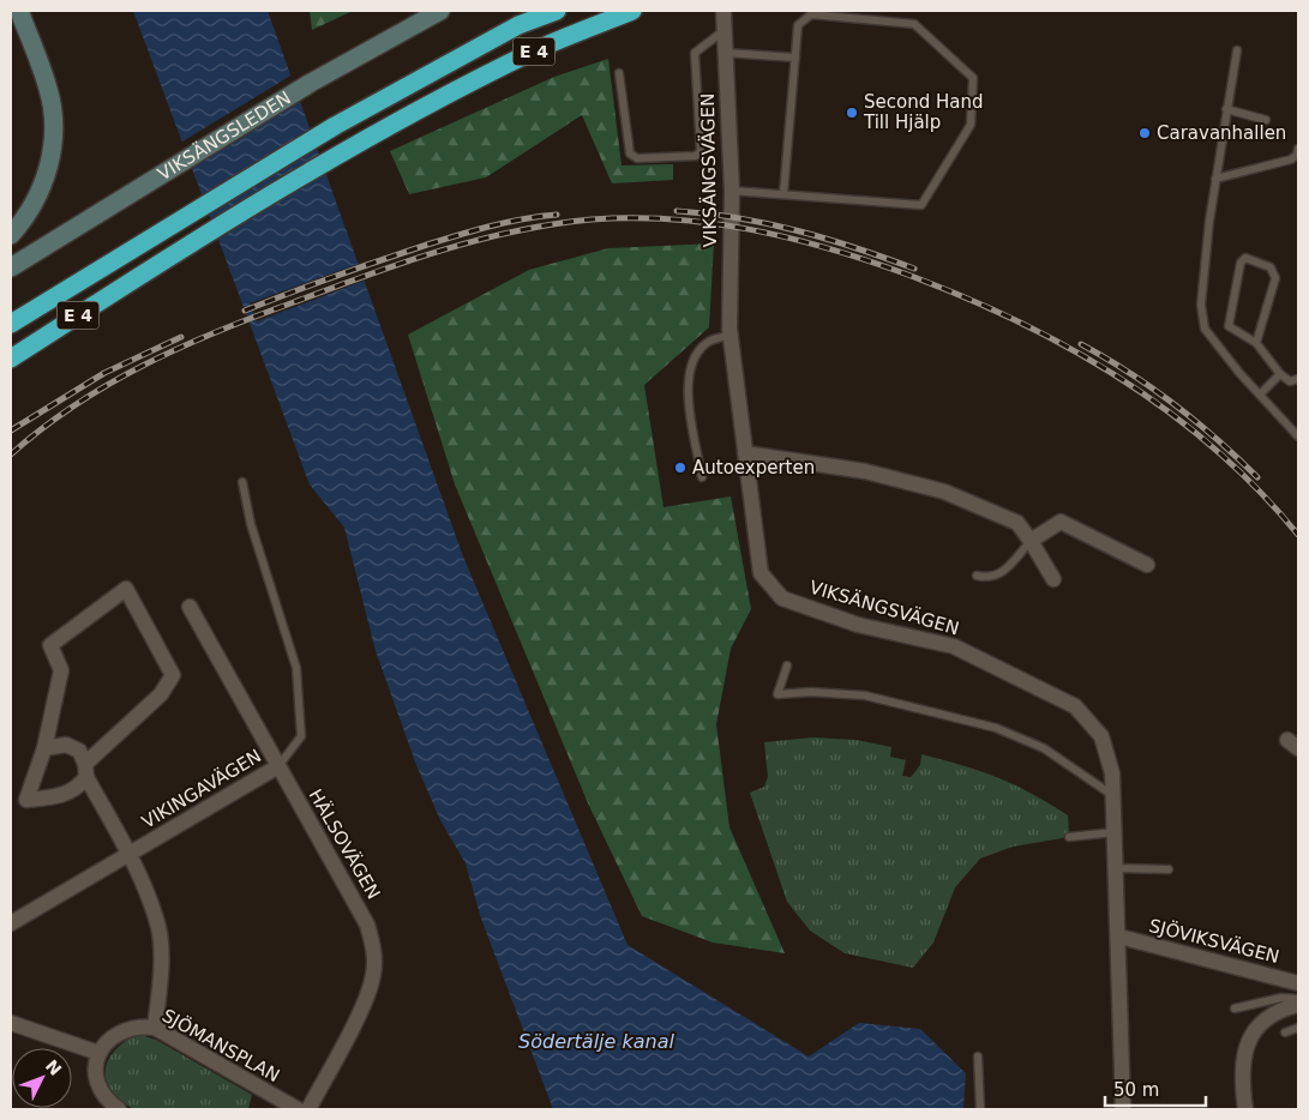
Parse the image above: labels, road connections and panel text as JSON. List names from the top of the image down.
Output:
{
  "streets": {
    "highway": ["E 4"],
    "main road": ["VIKSÄNGSLEDEN"],
    "street": [
      "VIKSÄNGSVÄGEN",
      "VIKINGAVÄGEN",
      "HÄLSOVÄGEN",
      "SJÖVIKSVÄGEN",
      "SJÖMANSPLAN"
    ]
  },
  "crossings": [
    ["VIKSÄNGSVÄGEN", "SJÖVIKSVÄGEN"],
    ["VIKINGAVÄGEN", "HÄLSOVÄGEN"]
  ],
  "water": ["Södertälje kanal"],
  "places": ["Second Hand Till Hjälp", "Caravanhallen", "Autoexperten"],
  "scale_bar": "50 m",
  "north": "top right"
}
